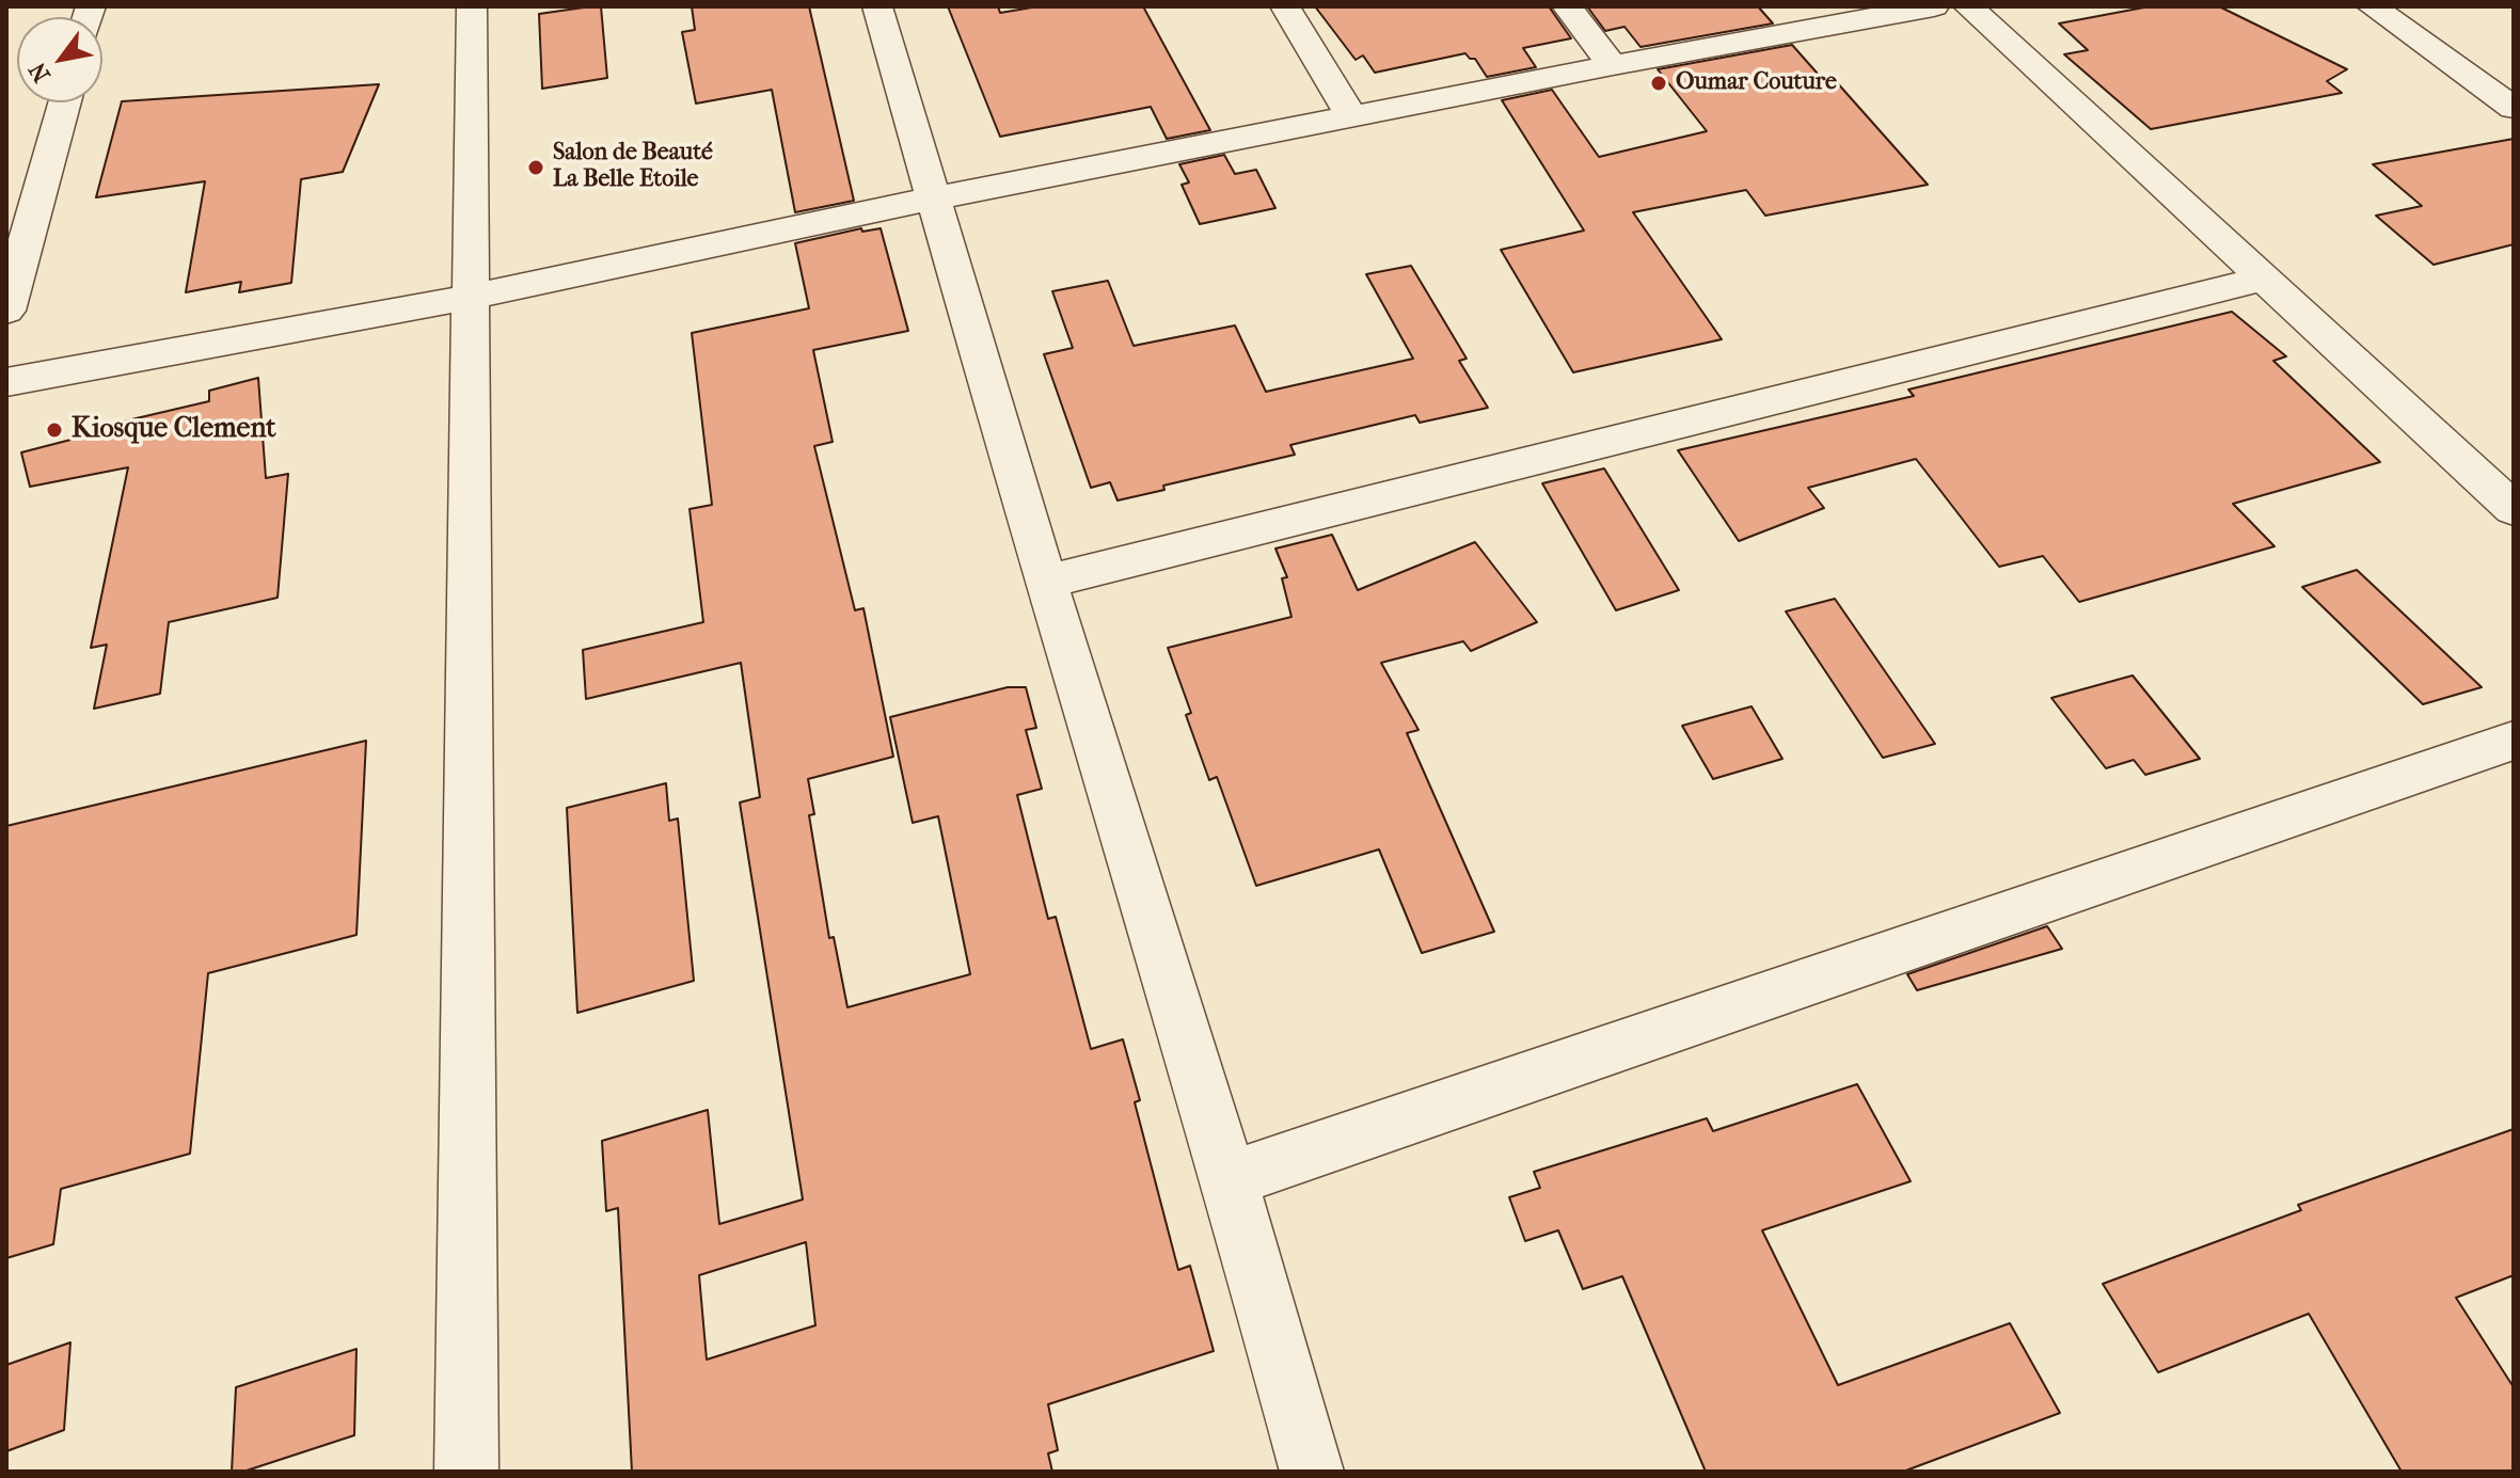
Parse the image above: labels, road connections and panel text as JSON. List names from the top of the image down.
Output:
{
  "places": ["Oumar Couture", "Salon de Beauté La Belle Etoile", "Kiosque Clement"],
  "north": "bottom left"
}
